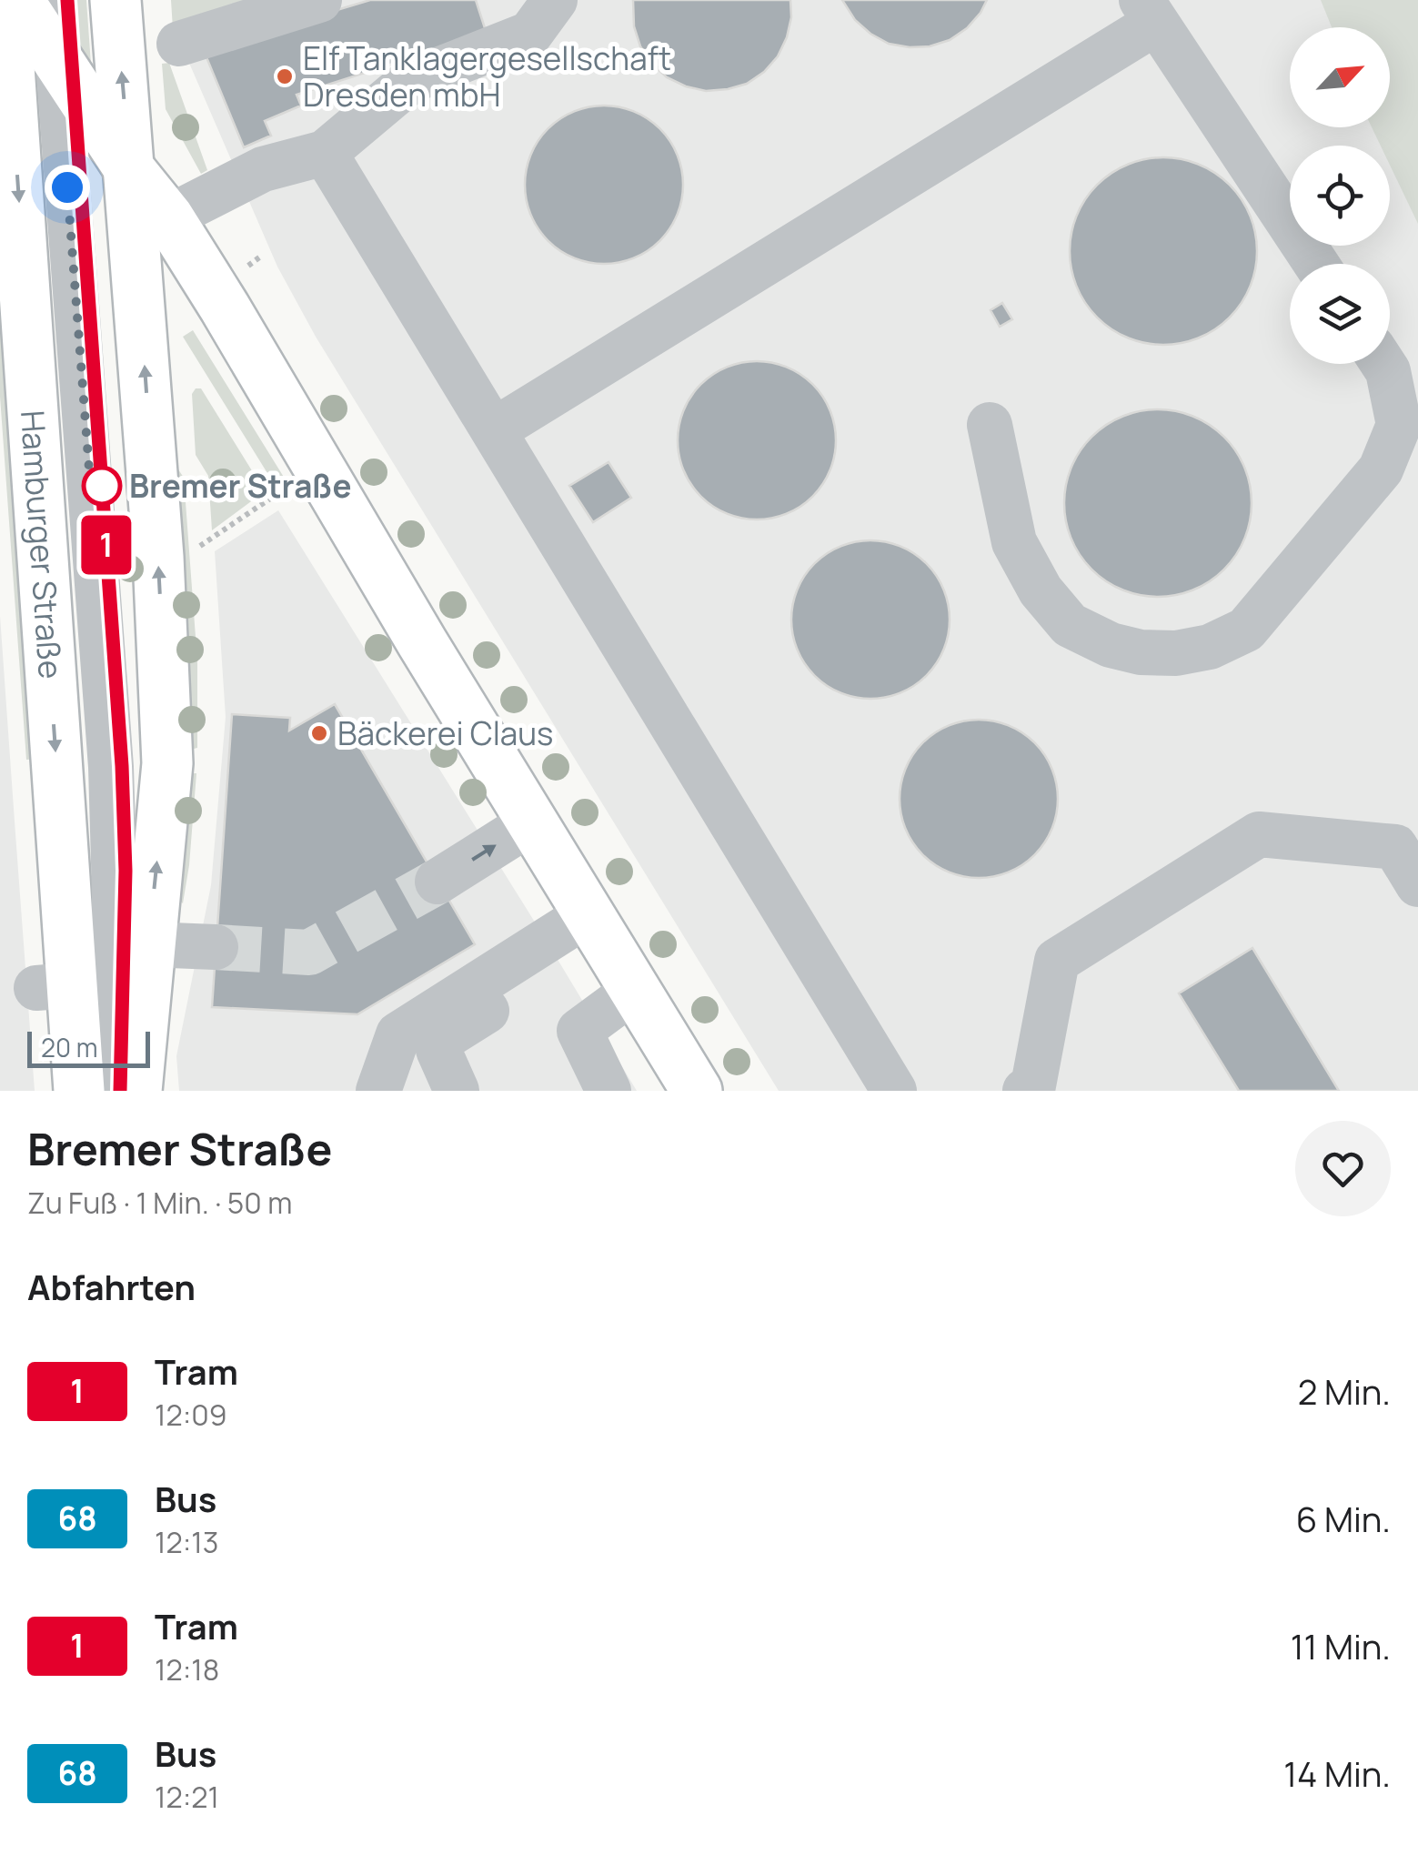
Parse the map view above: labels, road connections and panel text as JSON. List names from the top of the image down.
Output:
{
  "streets": {
    "main road": ["Hamburger Straße"]
  },
  "places": ["Elf Tanklagergesellschaft Dresden mbH", "Bremer Straße", "Bäckerei Claus"],
  "lines": ["tram line 1"],
  "scale_bar": "20 m",
  "north": "top right",
  "page": {
    "on_map": "1",
    "scale": "20 m",
    "heading": [
      ["Bremer Straße", "Zu Fuß · 1 Min. · 50 m"],
      "Abfahrten"
    ],
    "list": [
      {
        "mark": "1",
        "name": "Tram",
        "note": "12:09",
        "value": "2 Min."
      },
      {
        "mark": "68",
        "name": "Bus",
        "note": "12:13",
        "value": "6 Min."
      },
      {
        "mark": "1",
        "name": "Tram",
        "note": "12:18",
        "value": "11 Min."
      },
      {
        "mark": "68",
        "name": "Bus",
        "note": "12:21",
        "value": "14 Min."
      }
    ]
  }
}
